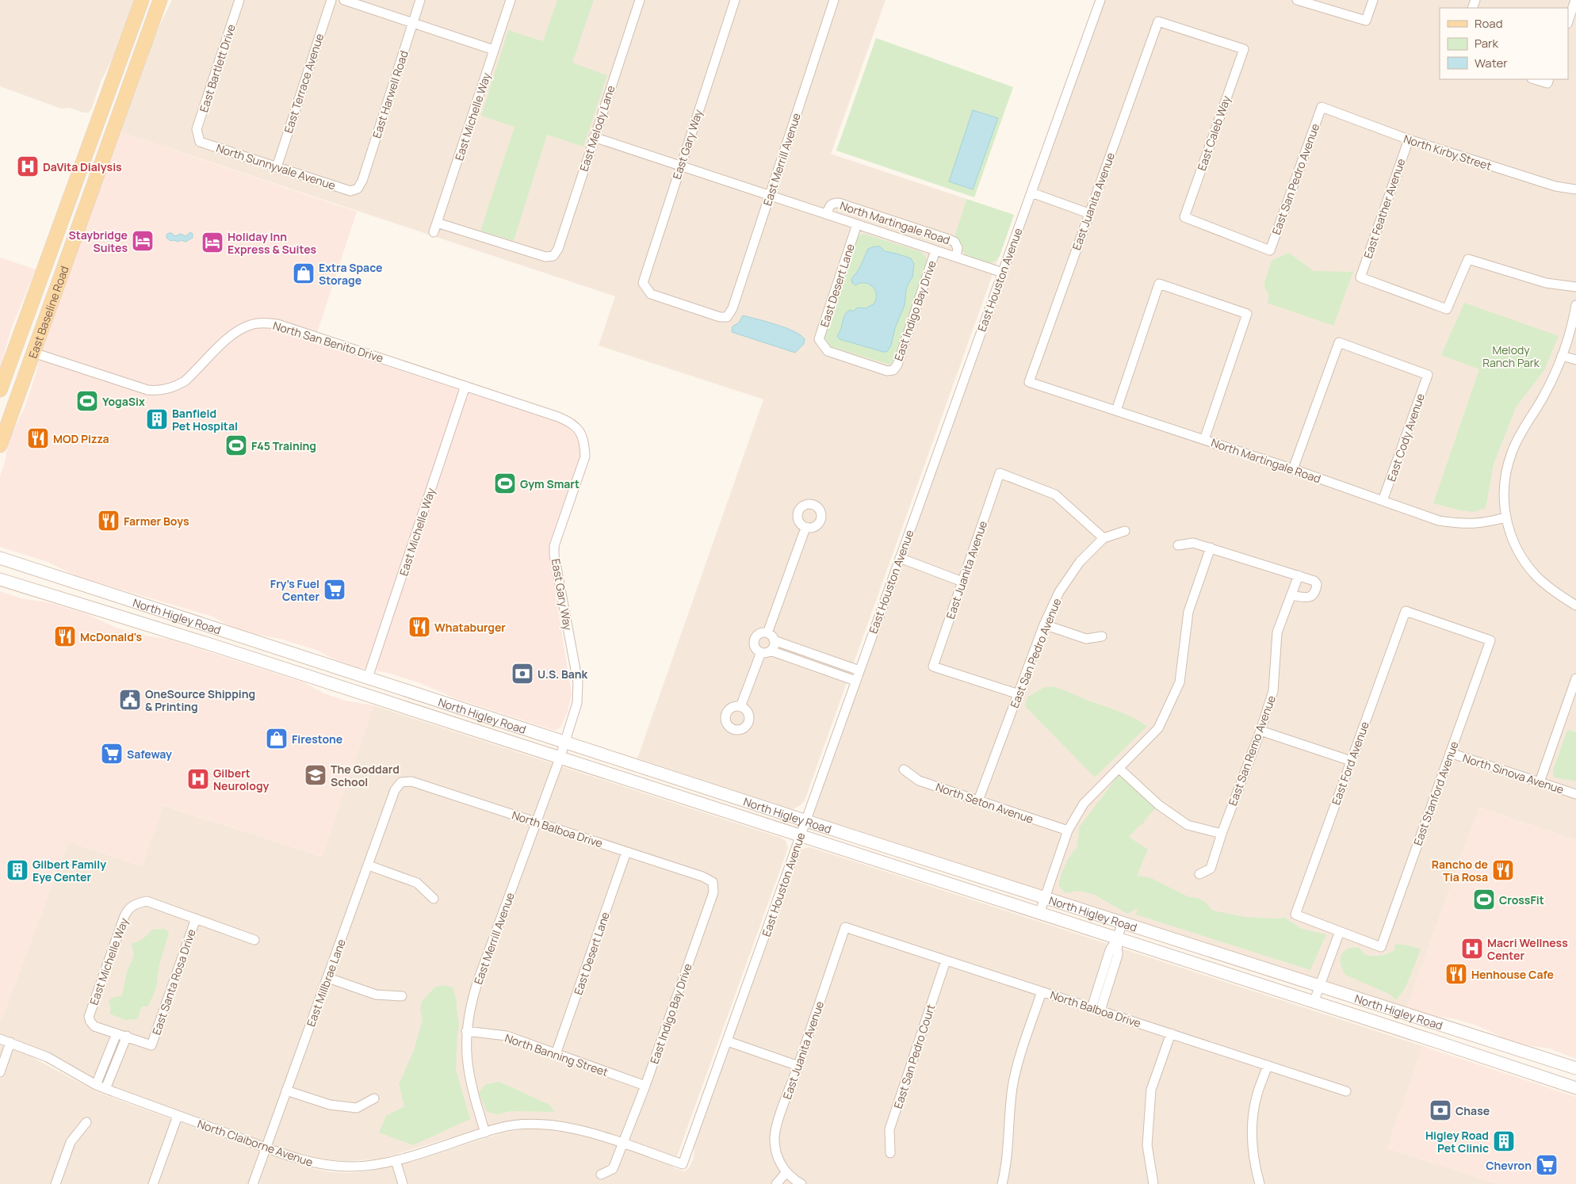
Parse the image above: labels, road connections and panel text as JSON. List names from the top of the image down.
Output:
{
  "streets": {
    "main road": ["East Baseline Road", "North Higley Road"],
    "street": [
      "East Bartlett Drive",
      "East Terrace Avenue",
      "East Harwell Road",
      "East Michelle Way",
      "East Melody Lane",
      "East Caleb Way",
      "East Gary Way",
      "North Kirby Street",
      "East Merrill Avenue",
      "North Sunnyvale Avenue",
      "East San Pedro Avenue",
      "East Juanita Avenue",
      "East Feather Avenue",
      "North Martingale Road",
      "East Houston Avenue",
      "East Desert Lane",
      "East Indigo Bay Drive",
      "North San Benito Drive",
      "East Cody Avenue",
      "East San Remo Avenue",
      "East Ford Avenue",
      "North Sinova Avenue",
      "East Stanford Avenue",
      "North Seton Avenue",
      "North Balboa Drive",
      "East Santa Rosa Drive",
      "East Millbrae Lane",
      "North Banning Street",
      "East San Pedro Court",
      "North Claiborne Avenue"
    ]
  },
  "crossings": [
    ["East Bartlett Drive", "North Sunnyvale Avenue"],
    ["East Terrace Avenue", "North Sunnyvale Avenue"],
    ["East Harwell Road", "North Sunnyvale Avenue"],
    ["East Michelle Way", "East Melody Lane"],
    ["East Michelle Way", "North San Benito Drive"],
    ["East Michelle Way", "North Higley Road"],
    ["East Michelle Way", "East Santa Rosa Drive"],
    ["East Melody Lane", "North Martingale Road"],
    ["East Caleb Way", "East San Pedro Avenue"],
    ["East Caleb Way", "East Juanita Avenue"],
    ["East Gary Way", "East Merrill Avenue"],
    ["East Gary Way", "North Martingale Road"],
    ["East Gary Way", "North San Benito Drive"],
    ["East Gary Way", "North Higley Road"],
    ["North Kirby Street", "East San Pedro Avenue"],
    ["North Kirby Street", "East Feather Avenue"],
    ["East Merrill Avenue", "North Martingale Road"],
    ["East Merrill Avenue", "North Higley Road"],
    ["East Merrill Avenue", "North Balboa Drive"],
    ["East Merrill Avenue", "North Banning Street"],
    ["East Merrill Avenue", "North Claiborne Avenue"],
    ["East San Pedro Avenue", "East Juanita Avenue"],
    ["East San Pedro Avenue", "North Seton Avenue"],
    ["East Juanita Avenue", "North Martingale Road"],
    ["East Juanita Avenue", "North Balboa Drive"],
    ["North Martingale Road", "East Houston Avenue"],
    ["North Martingale Road", "East Desert Lane"],
    ["North Martingale Road", "East Indigo Bay Drive"],
    ["North Martingale Road", "East Cody Avenue"],
    ["East Houston Avenue", "North Higley Road"],
    ["East Houston Avenue", "North Claiborne Avenue"],
    ["East Desert Lane", "East Indigo Bay Drive"],
    ["East Desert Lane", "North Balboa Drive"],
    ["East Desert Lane", "North Banning Street"],
    ["East Indigo Bay Drive", "North Balboa Drive"],
    ["East Indigo Bay Drive", "North Banning Street"],
    ["East Indigo Bay Drive", "North Claiborne Avenue"],
    ["East Baseline Road", "North San Benito Drive"],
    ["East Ford Avenue", "East Stanford Avenue"],
    ["North Sinova Avenue", "East Stanford Avenue"],
    ["North Balboa Drive", "East Millbrae Lane"],
    ["North Balboa Drive", "East San Pedro Court"],
    ["East Millbrae Lane", "North Claiborne Avenue"]
  ],
  "parks": ["Melody Ranch Park"],
  "places": {
    "hospital": ["DaVita Dialysis", "Gilbert Neurology", "Macri Wellness Center"],
    "hotel": ["Staybridge Suites", "Holiday Inn Express & Suites"],
    "shop": ["Extra Space Storage", "Firestone"],
    "sports": [
      "YogaSix",
      "F45 Training",
      "Gym Smart",
      "CrossFit"
    ],
    "building": ["Banfield Pet Hospital", "Gilbert Family Eye Center", "Higley Road Pet Clinic"],
    "restaurant": [
      "MOD Pizza",
      "Farmer Boys",
      "Whataburger",
      "McDonald's",
      "Rancho de Tia Rosa",
      "Henhouse Cafe"
    ],
    "supermarket": ["Fry's Fuel Center", "Safeway", "Chevron"],
    "bank": ["U.S. Bank", "Chase"],
    "public building": ["OneSource Shipping & Printing"],
    "school or university": ["The Goddard School"]
  },
  "legend": ["Road", "Park", "Water"]
}
